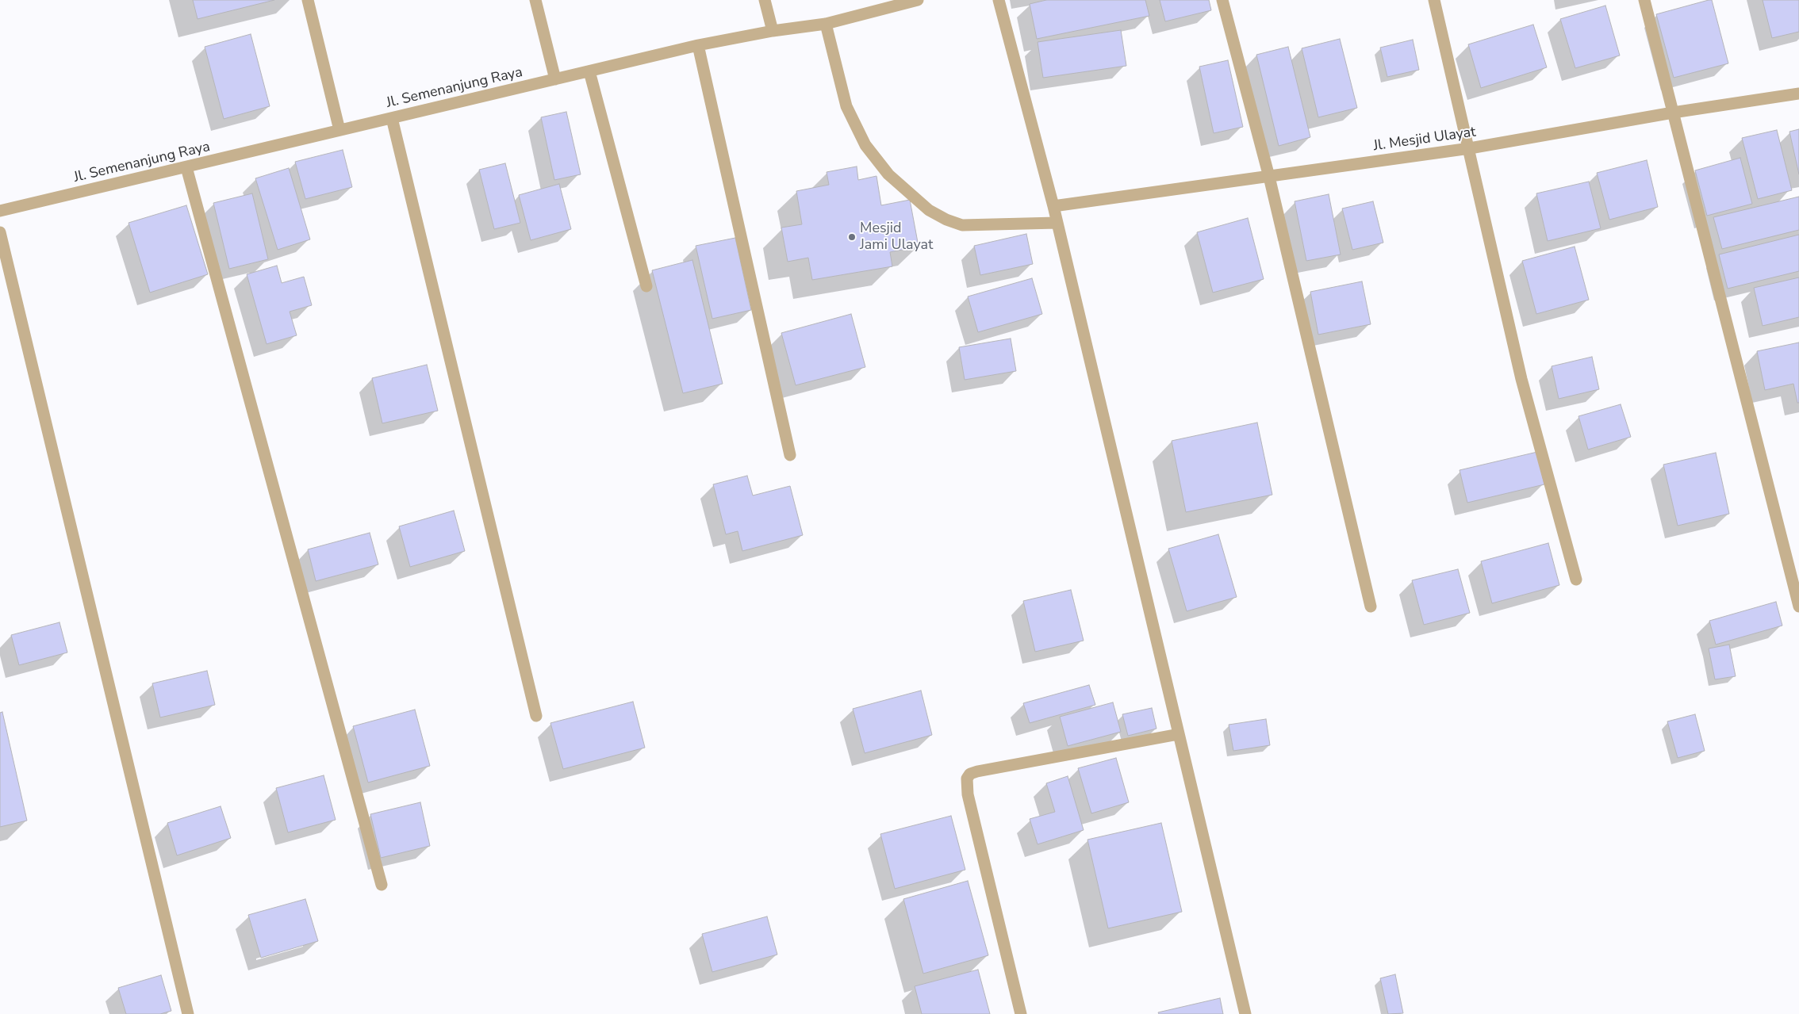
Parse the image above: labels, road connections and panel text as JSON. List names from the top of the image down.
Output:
{
  "streets": {
    "street": ["Jl. Semenanjung Raya", "Jl. Mesjid Ulayat"]
  },
  "places": ["Mesjid Jami Ulayat"]
}
